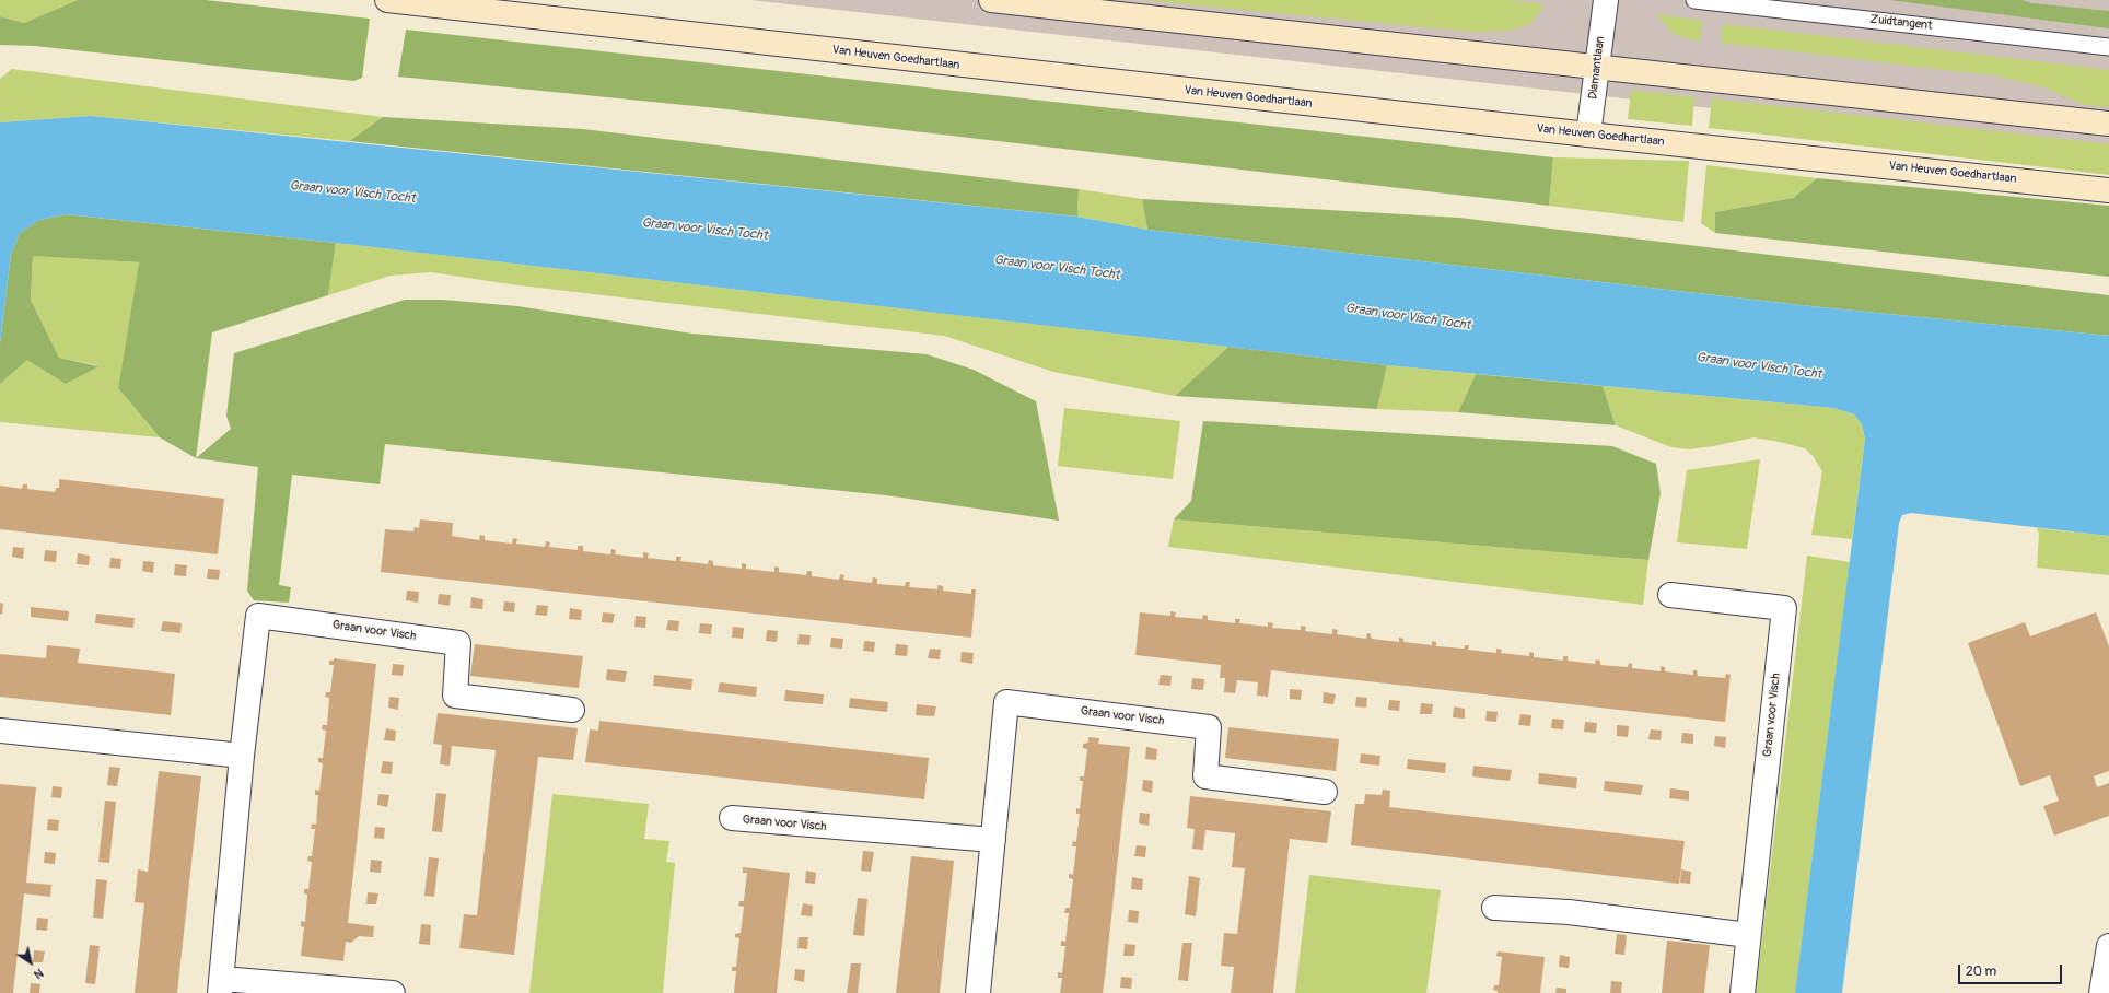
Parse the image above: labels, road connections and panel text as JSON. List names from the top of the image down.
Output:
{
  "streets": {
    "main road": ["Van Heuven Goedhartlaan"],
    "street": ["Diamantlaan", "Graan voor Visch"],
    "lane": ["Zuidtangent"]
  },
  "crossings": [
    ["Van Heuven Goedhartlaan", "Diamantlaan"]
  ],
  "water": ["Graan voor Visch Tocht"],
  "scale_bar": "20 m",
  "north": "bottom right"
}
